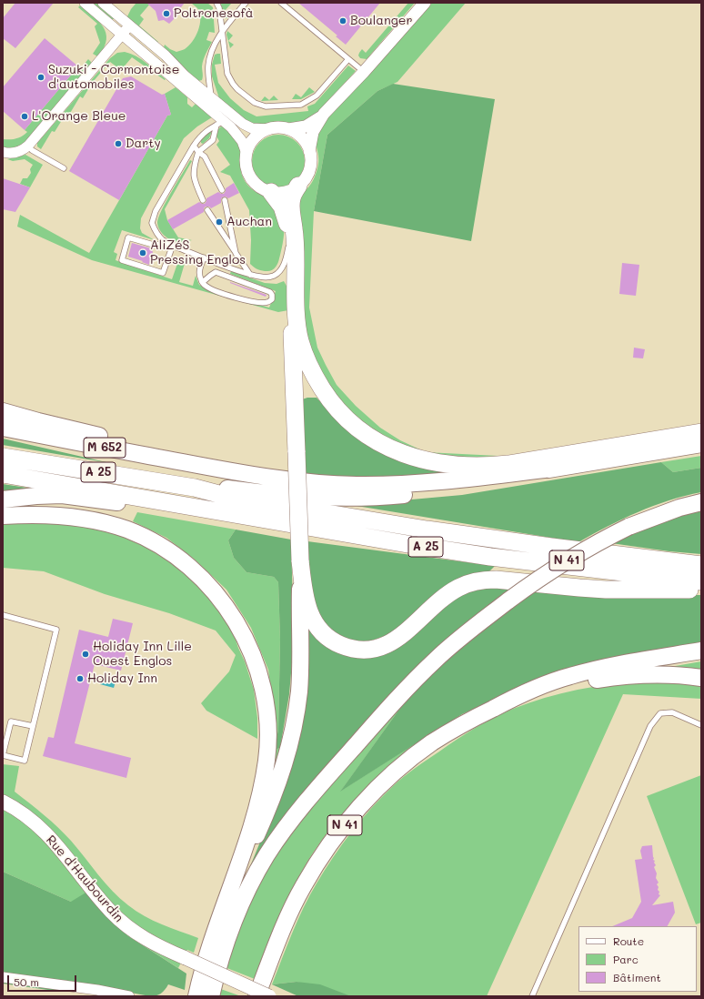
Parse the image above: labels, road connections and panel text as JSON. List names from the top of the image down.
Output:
{
  "streets": {
    "highway": ["M 652", "A 25", "N 41"],
    "main road": ["Rue d'Haubourdin"]
  },
  "places": [
    "Poltronesofà",
    "Boulanger",
    "Suzuki - Cormontoise d'automobiles",
    "L'Orange Bleue",
    "Darty",
    "Auchan",
    "AliZéS Pressing Englos",
    "Holiday Inn Lille Ouest Englos",
    "Holiday Inn"
  ],
  "legend": ["Route", "Parc", "Bâtiment"],
  "scale_bar": "50 m"
}
